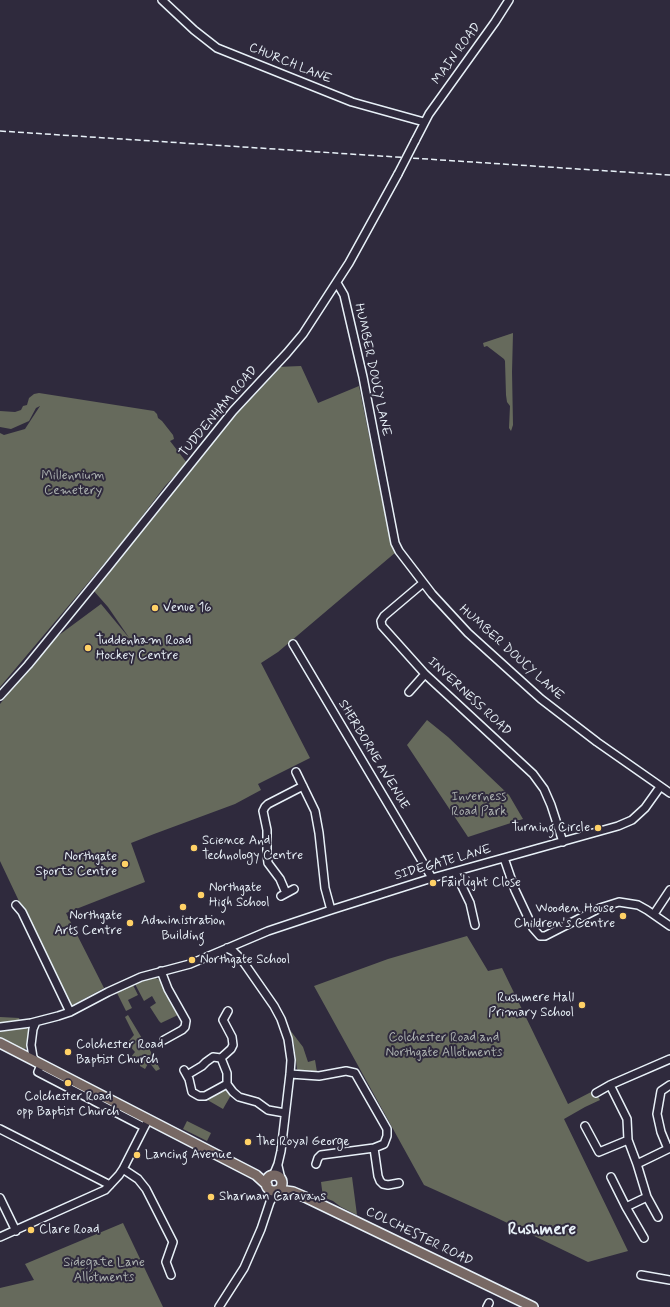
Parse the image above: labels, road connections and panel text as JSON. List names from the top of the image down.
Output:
{
  "streets": {
    "main road": ["COLCHESTER ROAD"],
    "street": [
      "MAIN ROAD",
      "CHURCH LANE",
      "HUMBER DOUCY LANE",
      "TUDDENHAM ROAD",
      "INVERNESS ROAD",
      "SHERBORNE AVENUE",
      "SIDEGATE LANE"
    ]
  },
  "crossings": [
    ["MAIN ROAD", "CHURCH LANE"],
    ["MAIN ROAD", "TUDDENHAM ROAD"],
    ["CHURCH LANE", "TUDDENHAM ROAD"],
    ["HUMBER DOUCY LANE", "TUDDENHAM ROAD"],
    ["HUMBER DOUCY LANE", "INVERNESS ROAD"],
    ["HUMBER DOUCY LANE", "SIDEGATE LANE"],
    ["INVERNESS ROAD", "SIDEGATE LANE"],
    ["SHERBORNE AVENUE", "SIDEGATE LANE"]
  ],
  "districts": ["Rushmere"],
  "parks": [
    "Millennium Cemetery",
    "Inverness Road Park",
    "Colchester Road and Northgate Allotments",
    "Sidegate Lane Allotments"
  ],
  "places": [
    "Venue 16",
    "Tuddenham Road Hockey Centre",
    "Turning Circle",
    "Science And Technology Centre",
    "Northgate Sports Centre",
    "Fairlight Close",
    "Northgate High School",
    "Administration Building",
    "Wooden House Children's Centre",
    "Northgate Arts Centre",
    "Northgate School",
    "Rushmere Hall Primary School",
    "Colchester Road Baptist Church",
    "Colchester Road opp Baptist Church",
    "The Royal George",
    "Lancing Avenue",
    "Sharman Caravans",
    "Clare Road"
  ]
}
